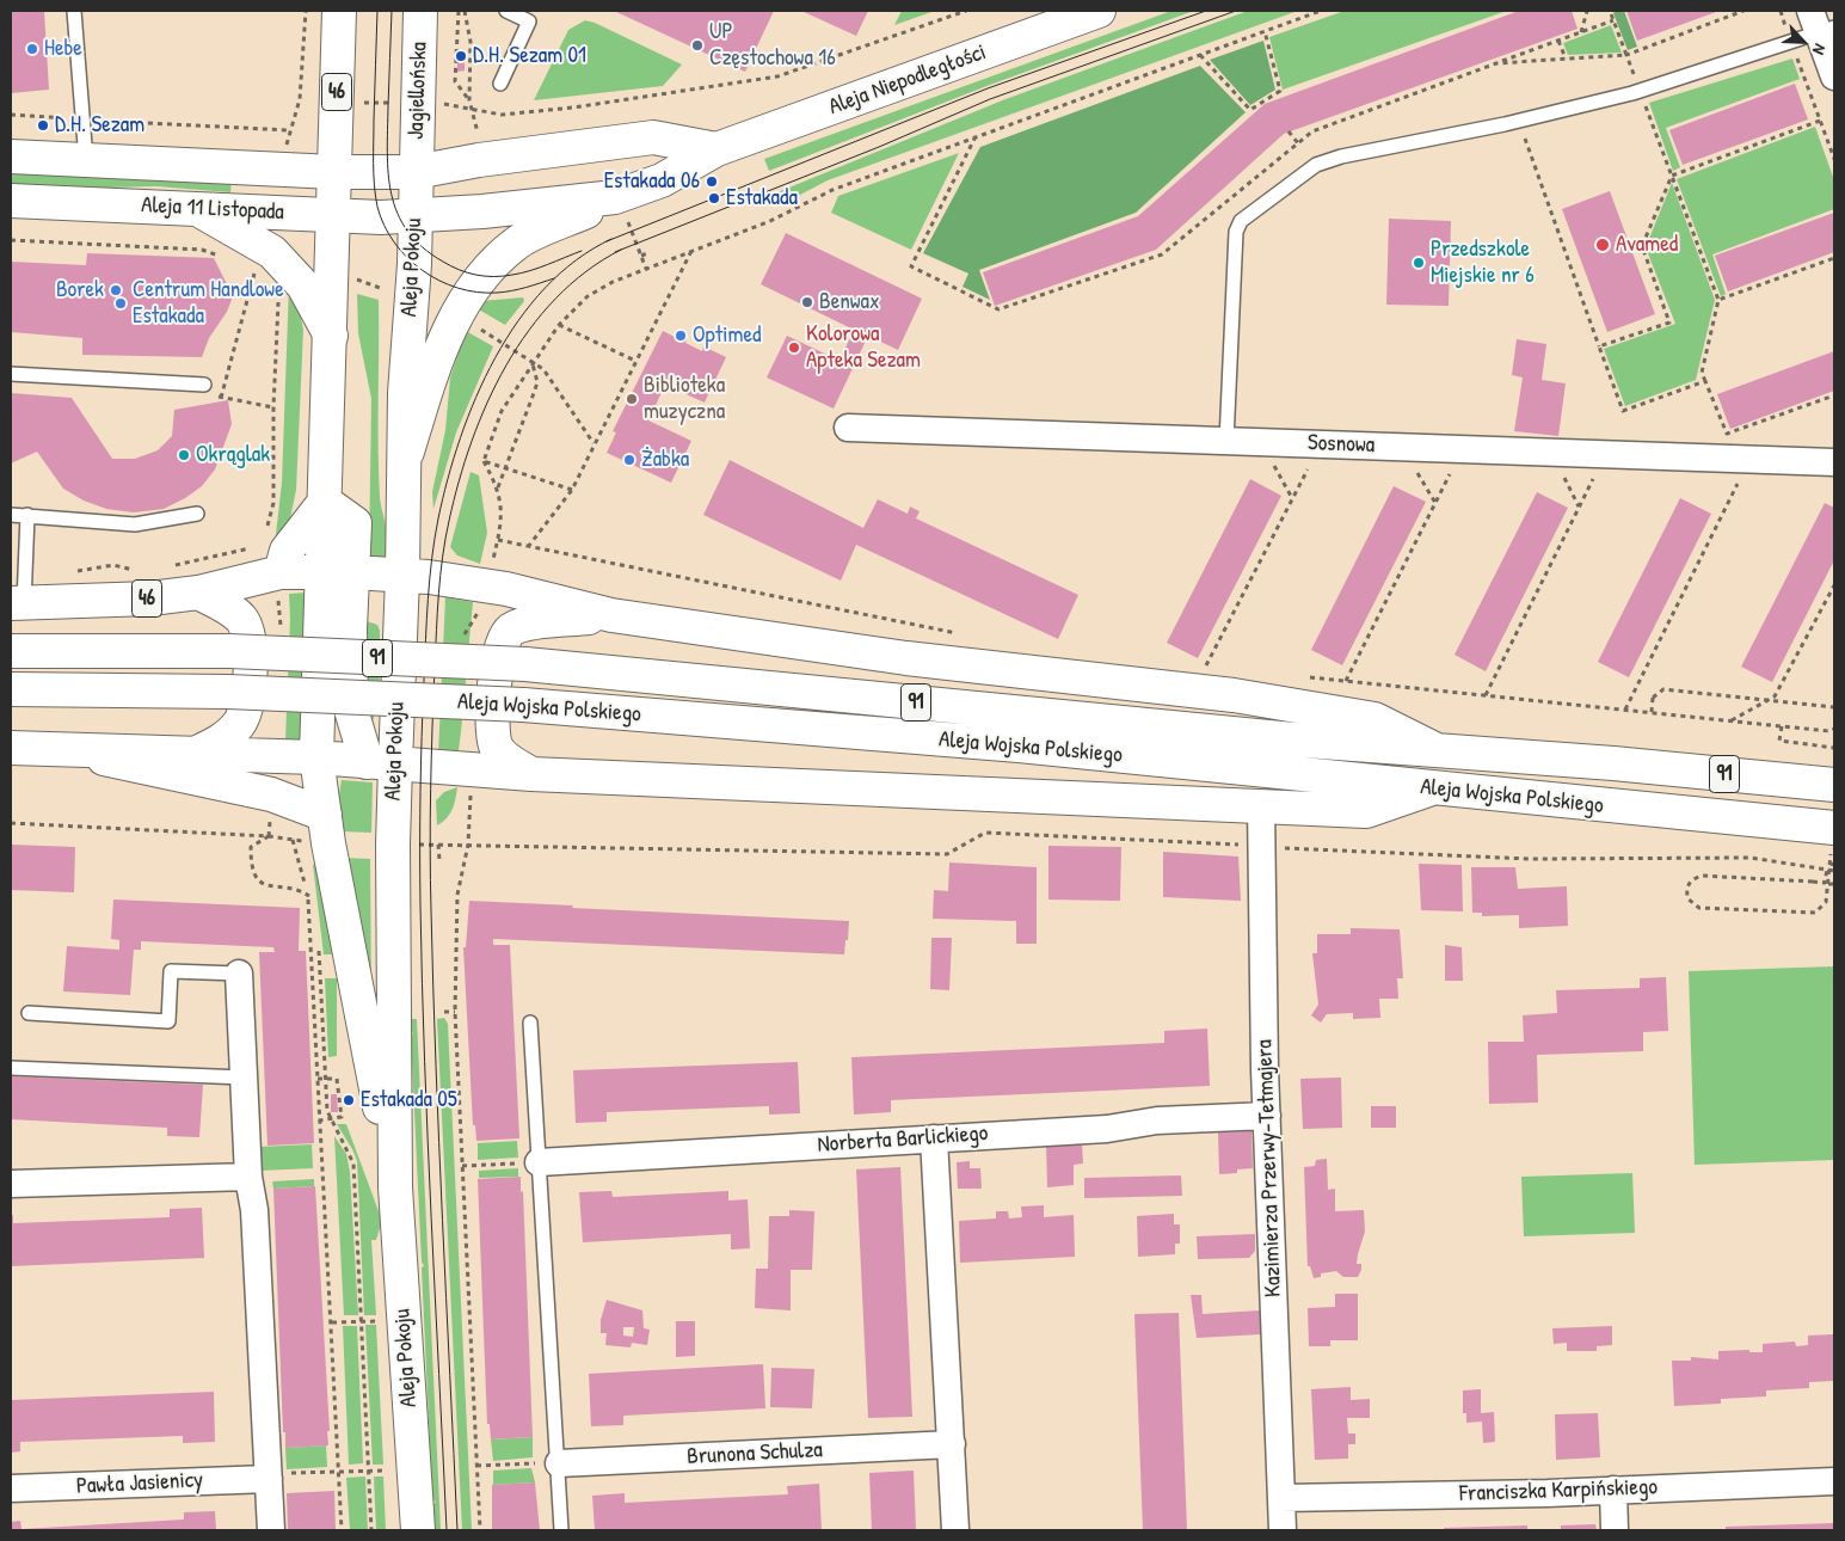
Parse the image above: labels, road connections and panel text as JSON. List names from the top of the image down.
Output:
{
  "streets": {
    "main road": [
      "Aleja Niepodległości",
      "Jagiellońska",
      "46",
      "Aleja 11 Listopada",
      "Aleja Pokoju",
      "91",
      "Aleja Wojska Polskiego"
    ],
    "street": [
      "Sosnowa",
      "Norberta Barlickiego",
      "Kazimierza Przerwy-Tetmajera",
      "Brunona Schulza",
      "Pawła Jasienicy",
      "Franciszka Karpińskiego"
    ]
  },
  "crossings": [
    ["Aleja Niepodległości", "Aleja 11 Listopada"],
    ["Aleja Niepodległości", "Aleja Pokoju"],
    ["Jagiellońska", "Aleja Pokoju"],
    ["46", "Aleja 11 Listopada"],
    ["46", "Aleja Pokoju"],
    ["Aleja 11 Listopada", "Aleja Pokoju"],
    ["Aleja Pokoju", "Aleja Wojska Polskiego"],
    ["Aleja Wojska Polskiego", "Kazimierza Przerwy-Tetmajera"],
    ["Norberta Barlickiego", "Kazimierza Przerwy-Tetmajera"],
    ["Kazimierza Przerwy-Tetmajera", "Franciszka Karpińskiego"]
  ],
  "places": [
    "UP Częstochowa 16",
    "Hebe",
    "D.H. Sezam 01",
    "D.H. Sezam",
    "Estakada 06",
    "Estakada",
    "Avamed",
    "Przedszkole Miejskie nr 6",
    "Borek",
    "Benwax",
    "Centrum Handlowe Estakada",
    "Optimed",
    "Kolorowa Apteka Sezam",
    "Biblioteka muzyczna",
    "Okrąglak",
    "Żabka",
    "Estakada 05"
  ],
  "north": "bottom right"
}
